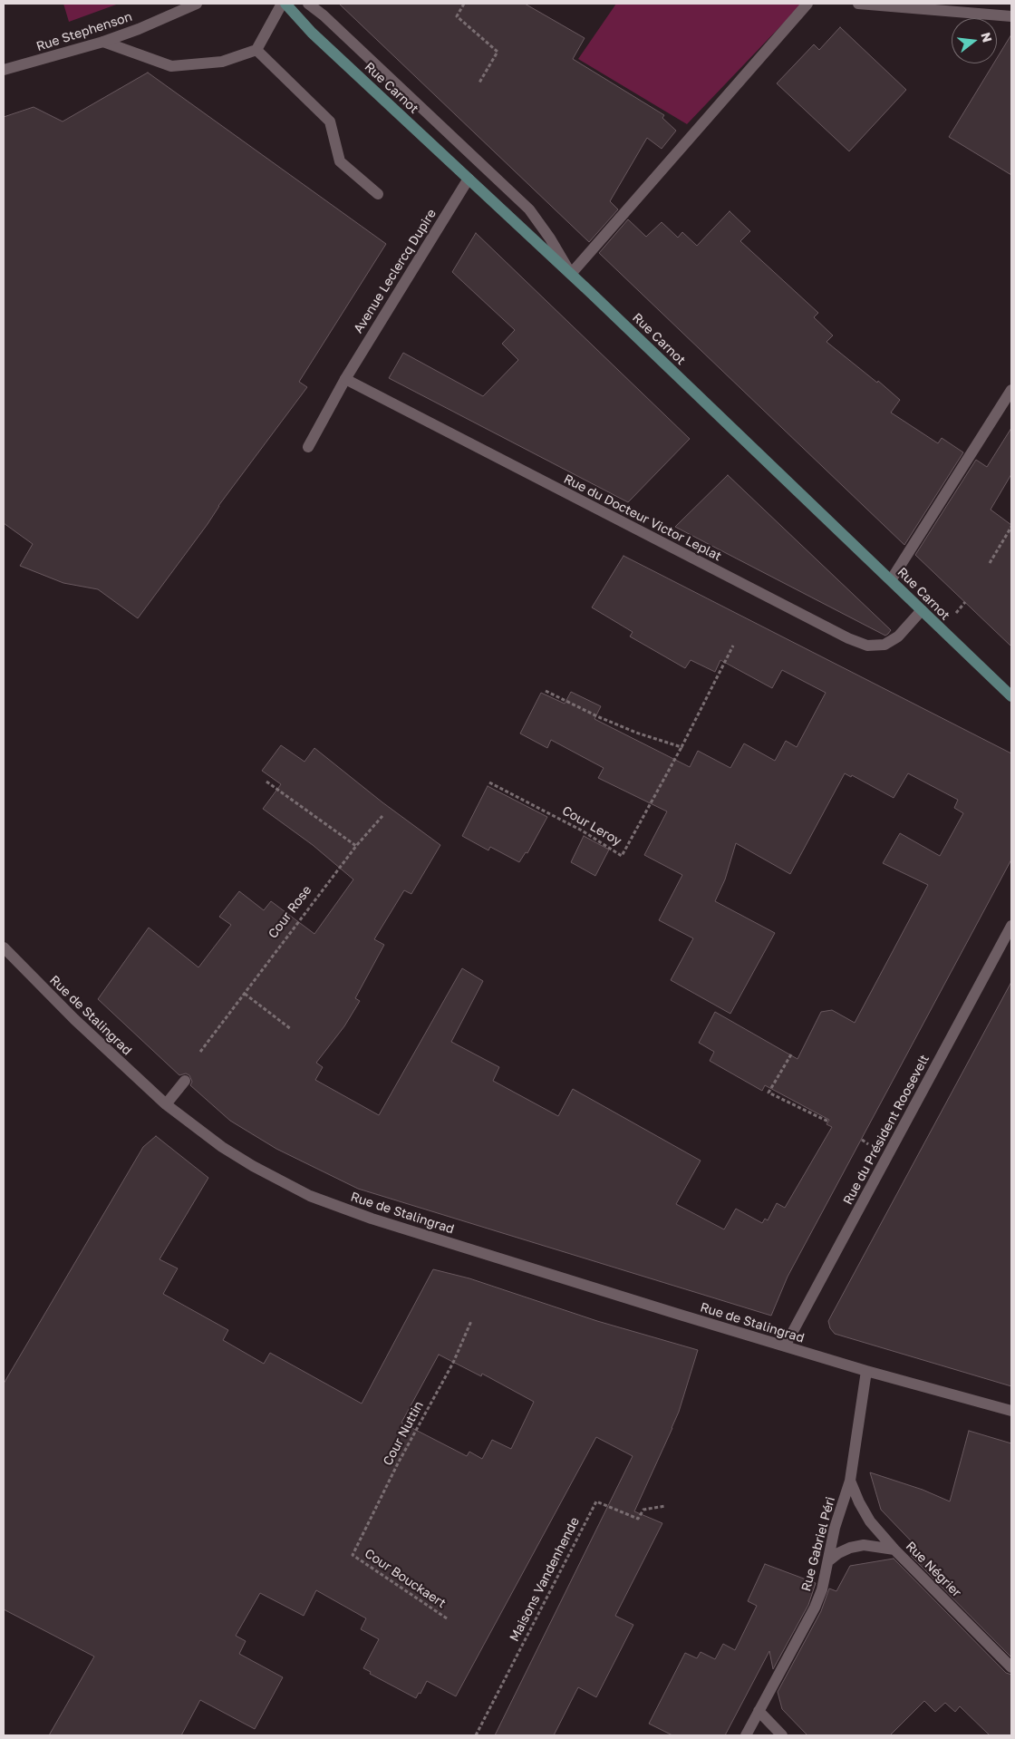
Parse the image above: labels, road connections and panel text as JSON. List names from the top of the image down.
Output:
{
  "streets": {
    "main road": ["Rue Carnot"],
    "street": [
      "Rue Stephenson",
      "Avenue Leclercq Dupire",
      "Rue du Docteur Victor Leplat",
      "Rue de Stalingrad",
      "Rue du Président Roosevelt",
      "Rue Gabriel Péri",
      "Rue Négrier"
    ],
    "path": [
      "Cour Leroy",
      "Cour Rose",
      "Cour Nuttin",
      "Cour Bouckaert",
      "Maisons Vandenhende"
    ]
  },
  "crossings": [
    ["Rue Carnot", "Avenue Leclercq Dupire"],
    ["Rue Carnot", "Rue du Docteur Victor Leplat"],
    ["Avenue Leclercq Dupire", "Rue du Docteur Victor Leplat"],
    ["Rue de Stalingrad", "Rue du Président Roosevelt"],
    ["Rue de Stalingrad", "Rue Gabriel Péri"],
    ["Cour Nuttin", "Cour Bouckaert"],
    ["Rue Gabriel Péri", "Rue Négrier"]
  ],
  "north": "right"
}
